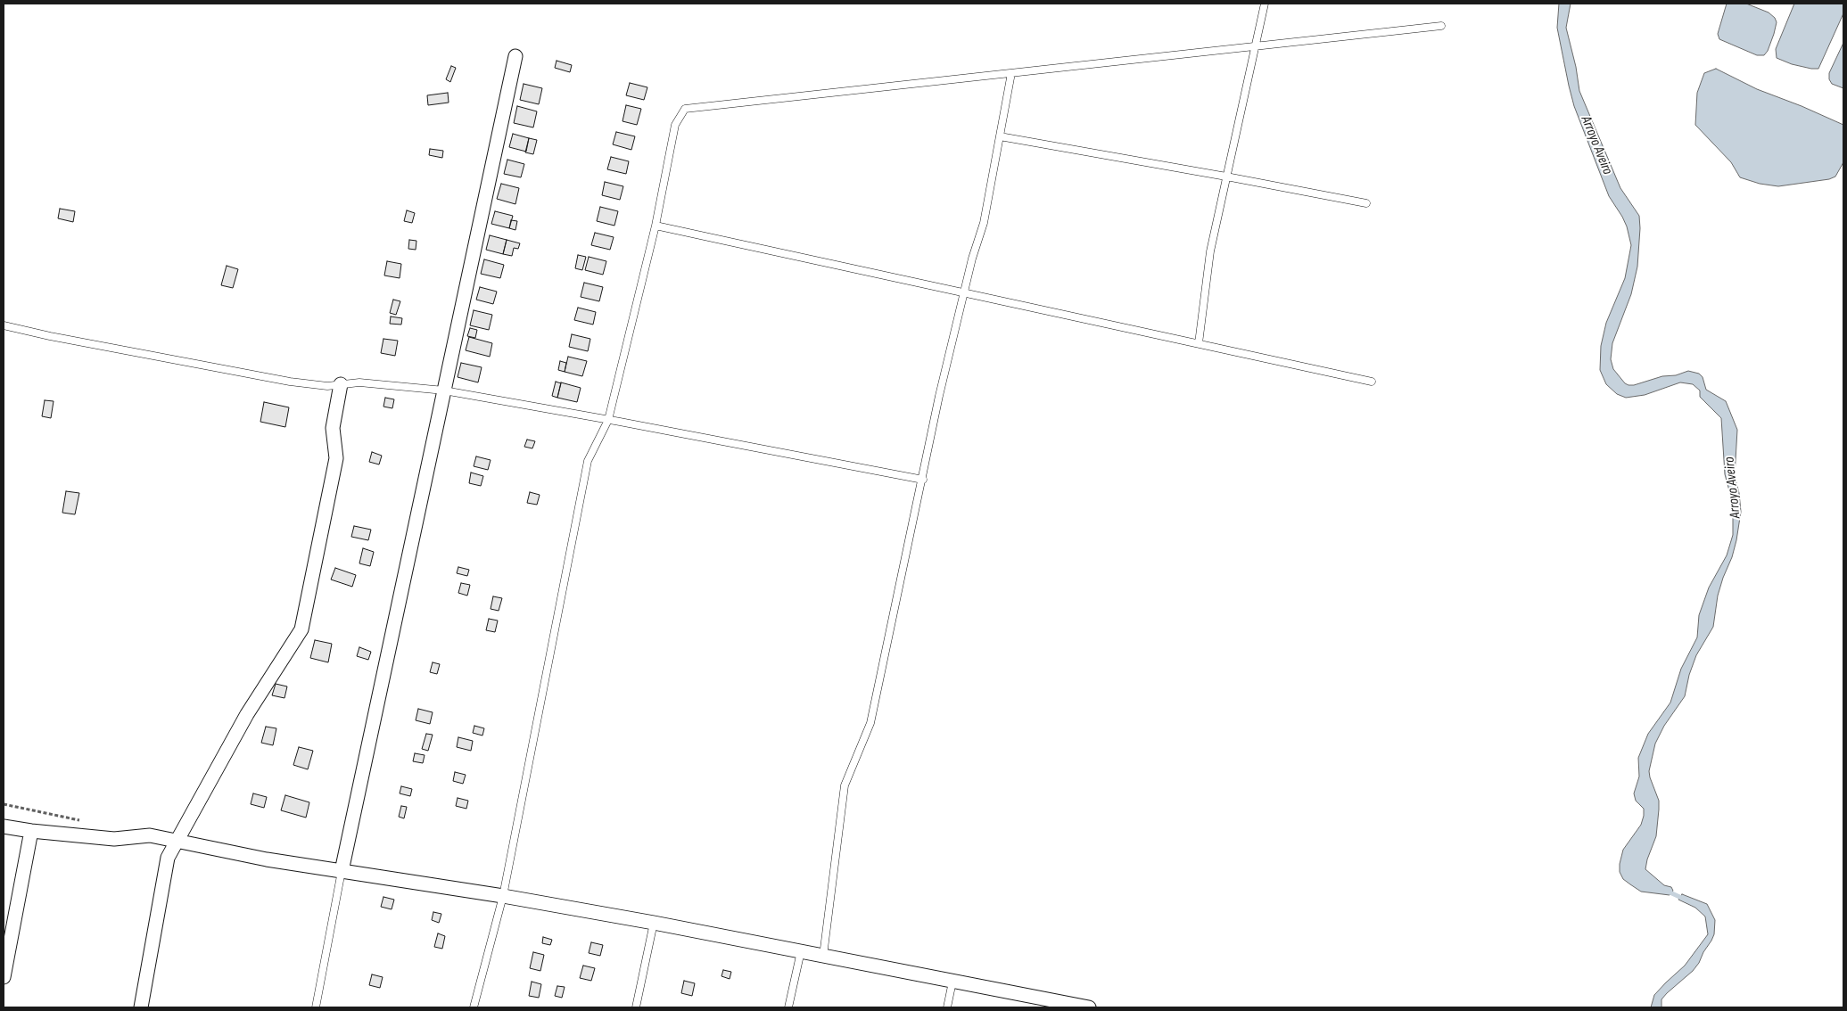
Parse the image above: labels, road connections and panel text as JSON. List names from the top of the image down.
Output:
{
  "water": ["Arroyo Aveiro"]
}
